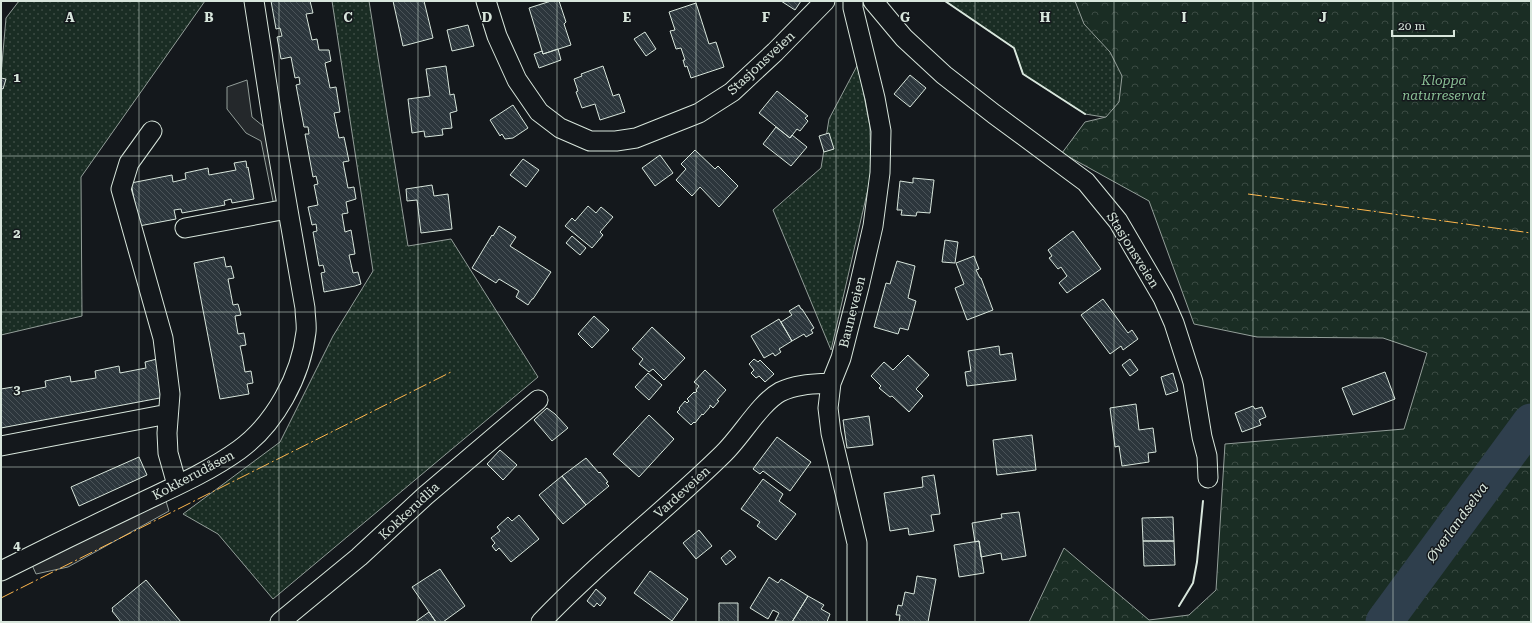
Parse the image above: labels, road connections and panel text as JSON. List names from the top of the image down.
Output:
{
  "streets": {
    "street": [
      "Stasjonsveien",
      "Bauneveien",
      "Kokkerudåsen",
      "Vardeveien",
      "Kokkerudlia"
    ]
  },
  "crossings": [
    ["Bauneveien", "Vardeveien"]
  ],
  "water": ["Øverlandselva"],
  "parks": ["Kloppa naturreservat"],
  "scale_bar": "20 m",
  "grid": {
    "columns": [
      "A",
      "B",
      "C",
      "D",
      "E",
      "F",
      "G",
      "H",
      "I",
      "J"
    ],
    "rows": [
      "1",
      "2",
      "3",
      "4"
    ]
  }
}
